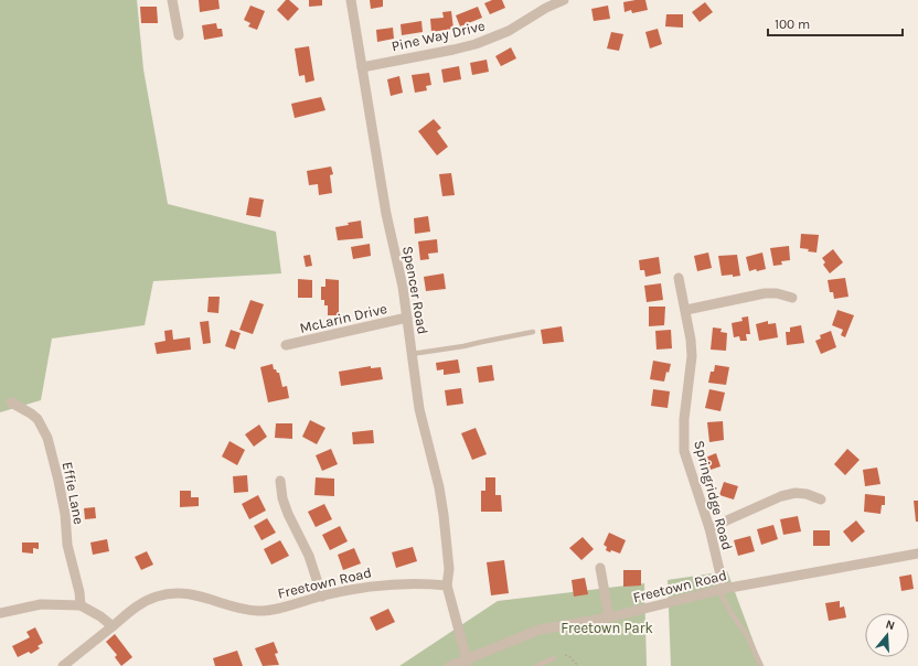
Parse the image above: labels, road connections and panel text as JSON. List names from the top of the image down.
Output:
{
  "streets": {
    "street": [
      "Pine Way Drive",
      "Spencer Road",
      "McLarin Drive",
      "Effie Lane",
      "Springridge Road",
      "Freetown Road"
    ]
  },
  "crossings": [
    ["Pine Way Drive", "Spencer Road"],
    ["Spencer Road", "McLarin Drive"],
    ["Spencer Road", "Freetown Road"],
    ["Springridge Road", "Freetown Road"]
  ],
  "parks": ["Freetown Park"],
  "scale_bar": "100 m",
  "north": "top"
}
